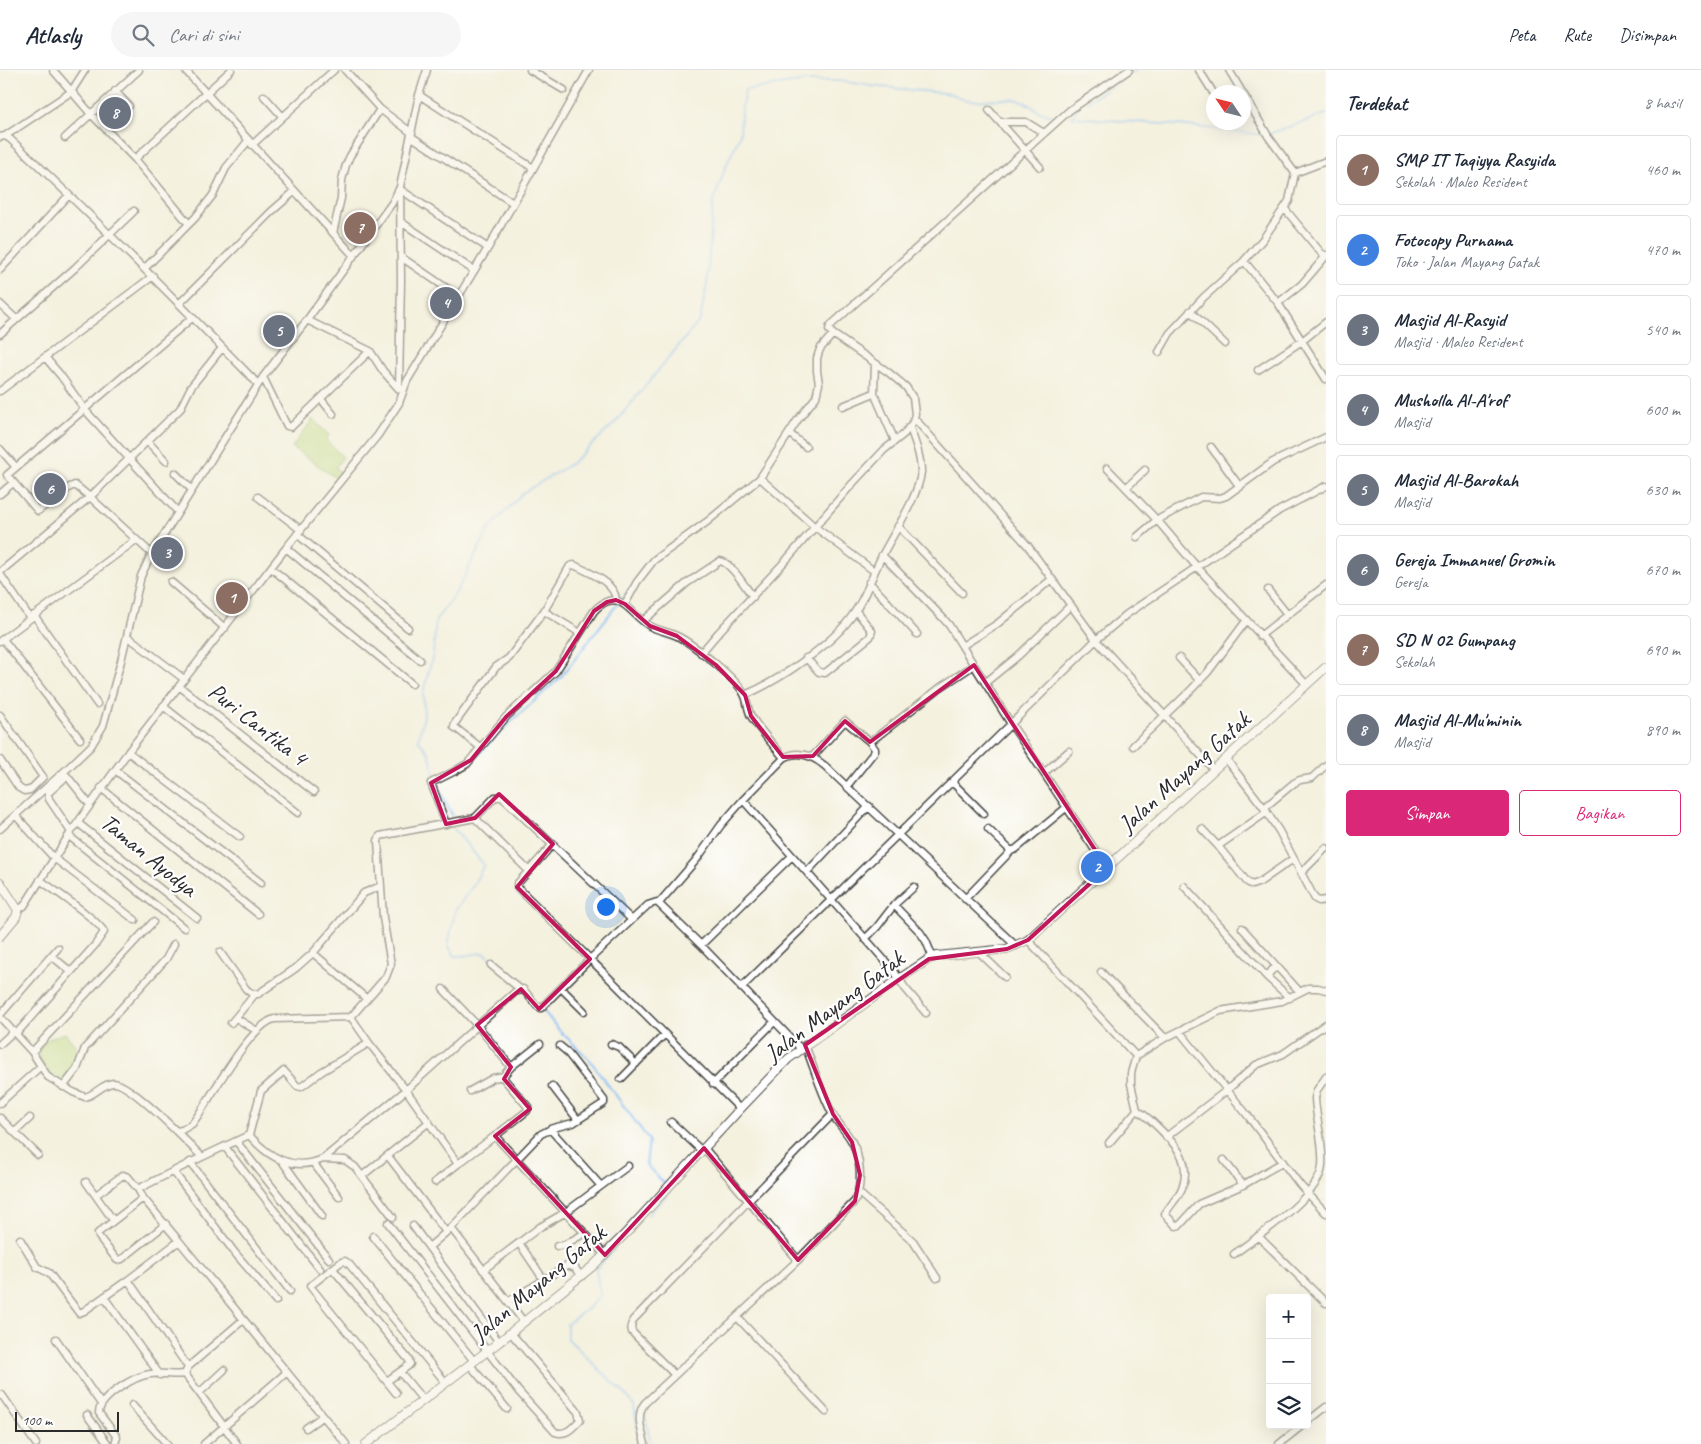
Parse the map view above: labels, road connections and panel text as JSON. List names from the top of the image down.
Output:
{
  "streets": {
    "street": ["Puri Cantika 4", "Jalan Mayang Gatak", "Taman Ayodya"]
  },
  "scale_bar": "100 m",
  "north": "top left",
  "page": {
    "header": "Atlasly",
    "search": "Cari di sini",
    "nav": ["Peta", "Rute", "Disimpan"],
    "heading": ["Terdekat", "8 hasil"],
    "pins": [
      "8",
      "7",
      "4",
      "5",
      "6",
      "3",
      "1",
      "2"
    ],
    "list": [
      {
        "mark": "1",
        "name": "SMP IT Taqiyya Rasyida",
        "note": "Sekolah · Maleo Resident",
        "value": "460 m"
      },
      {
        "mark": "2",
        "name": "Fotocopy Purnama",
        "note": "Toko · Jalan Mayang Gatak",
        "value": "470 m"
      },
      {
        "mark": "3",
        "name": "Masjid Al-Rasyid",
        "note": "Masjid · Maleo Resident",
        "value": "540 m"
      },
      {
        "mark": "4",
        "name": "Musholla Al-A'rof",
        "note": "Masjid",
        "value": "600 m"
      },
      {
        "mark": "5",
        "name": "Masjid Al-Barokah",
        "note": "Masjid",
        "value": "630 m"
      },
      {
        "mark": "6",
        "name": "Gereja Immanuel Gromin",
        "note": "Gereja",
        "value": "670 m"
      },
      {
        "mark": "7",
        "name": "SD N 02 Gumpang",
        "note": "Sekolah",
        "value": "690 m"
      },
      {
        "mark": "8",
        "name": "Masjid Al-Mu'minin",
        "note": "Masjid",
        "value": "890 m"
      }
    ],
    "buttons": ["Simpan", "Bagikan"],
    "map_buttons": ["+", "−"],
    "scale": "100 m"
  }
}
